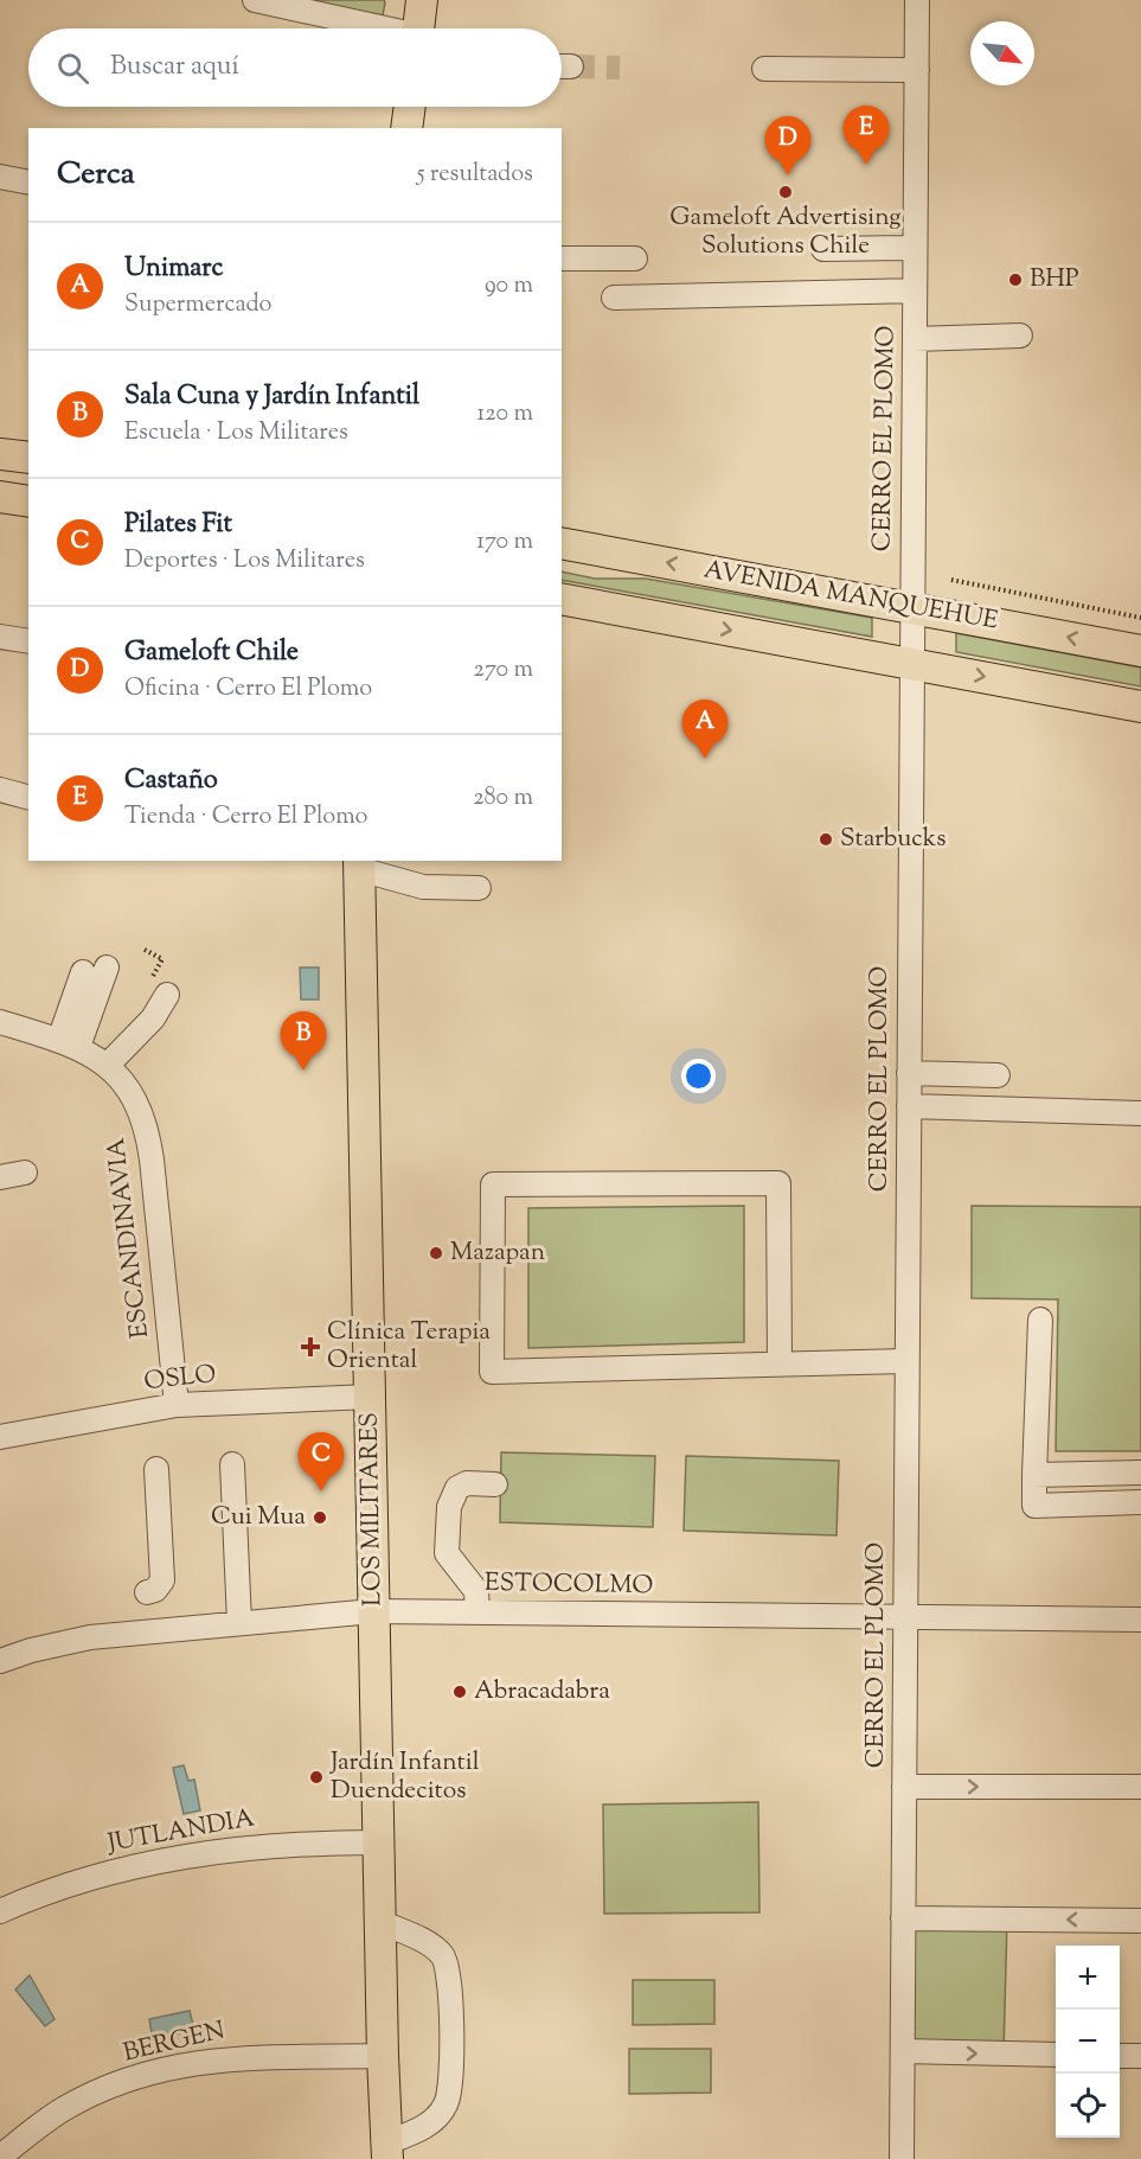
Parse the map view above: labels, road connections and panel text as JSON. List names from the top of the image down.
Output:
{
  "streets": {
    "main road": ["AVENIDA MANQUEHUE", "LOS MILITARES"],
    "street": [
      "CERRO EL PLOMO",
      "ESCANDINAVIA",
      "OSLO",
      "ESTOCOLMO",
      "JUTLANDIA",
      "BERGEN"
    ]
  },
  "crossings": [
    ["CERRO EL PLOMO", "AVENIDA MANQUEHUE"],
    ["CERRO EL PLOMO", "ESTOCOLMO"],
    ["ESCANDINAVIA", "OSLO"],
    ["OSLO", "LOS MILITARES"],
    ["LOS MILITARES", "ESTOCOLMO"],
    ["LOS MILITARES", "JUTLANDIA"],
    ["LOS MILITARES", "BERGEN"]
  ],
  "places": {
    "other": [
      "Gameloft Advertising Solutions Chile",
      "BHP",
      "Starbucks",
      "Mazapan",
      "Cui Mua",
      "Abracadabra",
      "Jardín Infantil Duendecitos"
    ],
    "health": ["Clínica Terapia Oriental"]
  },
  "north": "bottom right",
  "page": {
    "search": "Buscar aquí",
    "pins": [
      "E",
      "D",
      "A",
      "B",
      "C"
    ],
    "heading": ["Cerca", "5 resultados"],
    "list": [
      {
        "mark": "A",
        "name": "Unimarc",
        "note": "Supermercado",
        "value": "90 m"
      },
      {
        "mark": "B",
        "name": "Sala Cuna y Jardín Infantil",
        "note": "Escuela · Los Militares",
        "value": "120 m"
      },
      {
        "mark": "C",
        "name": "Pilates Fit",
        "note": "Deportes · Los Militares",
        "value": "170 m"
      },
      {
        "mark": "D",
        "name": "Gameloft Chile",
        "note": "Oficina · Cerro El Plomo",
        "value": "270 m"
      },
      {
        "mark": "E",
        "name": "Castaño",
        "note": "Tienda · Cerro El Plomo",
        "value": "280 m"
      }
    ],
    "map_buttons": ["+", "−"]
  }
}
